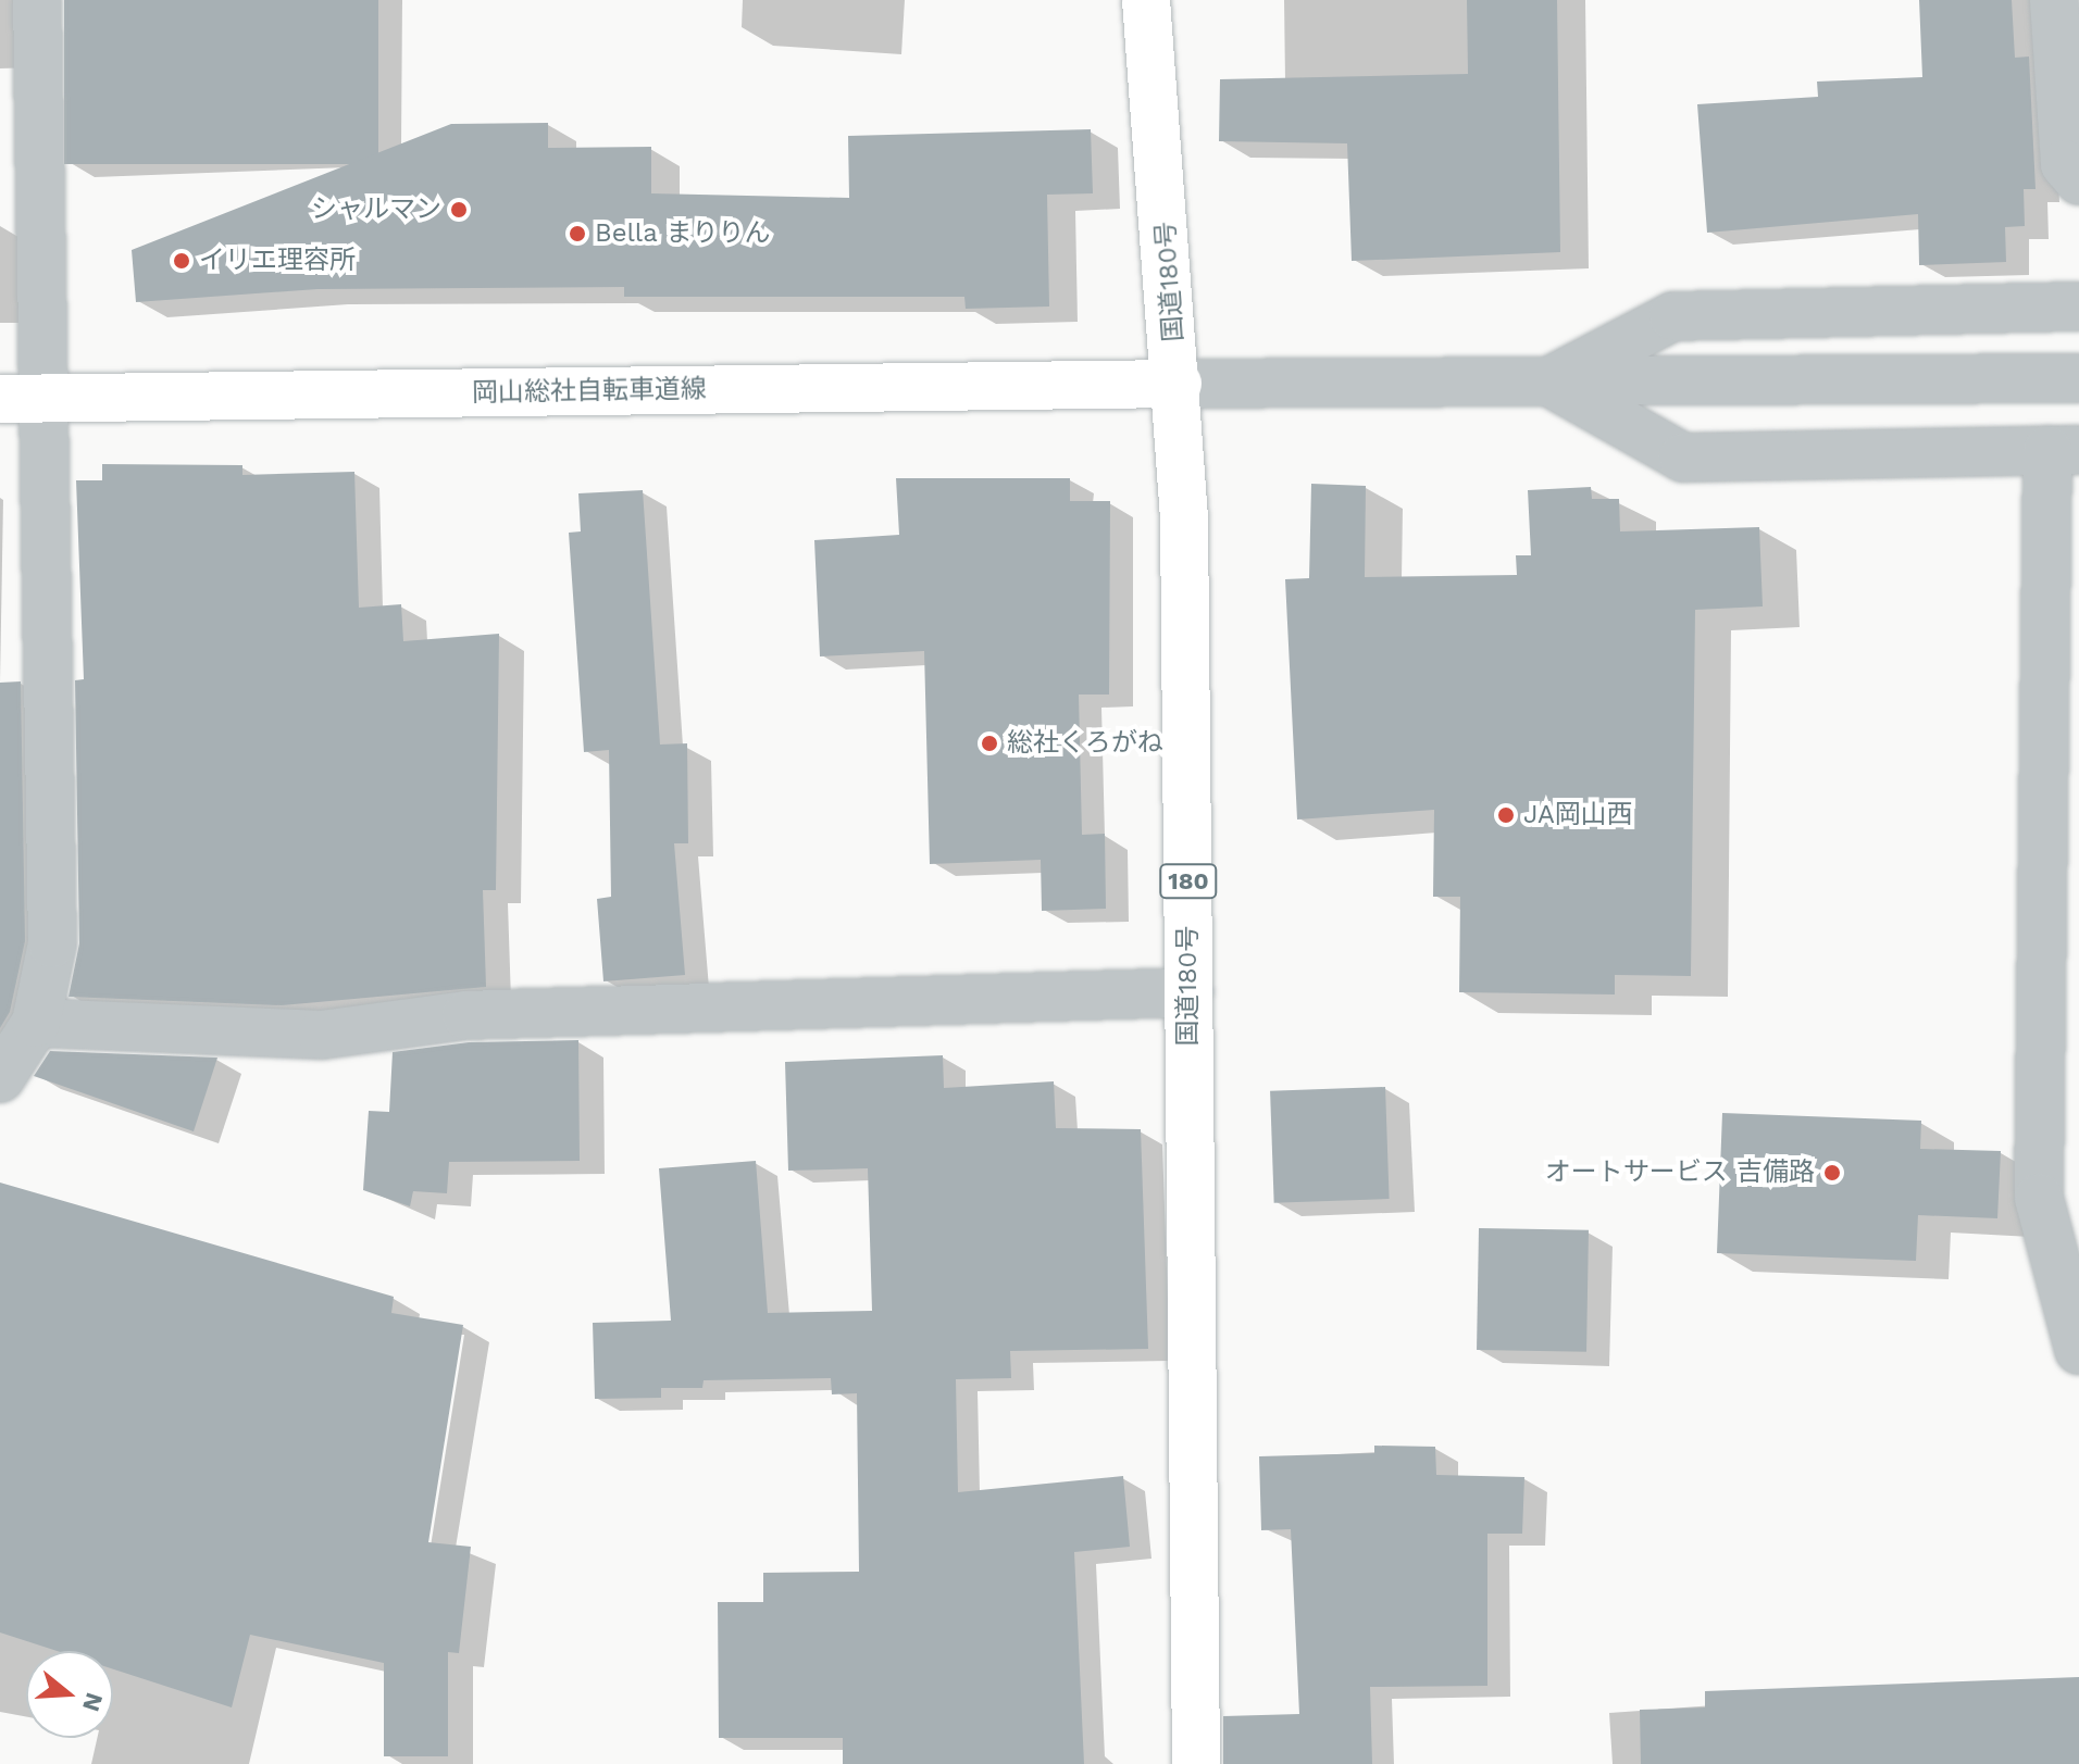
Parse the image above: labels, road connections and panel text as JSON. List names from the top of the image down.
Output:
{
  "streets": {
    "main road": ["国道180号", "岡山総社自転車道線", "180"]
  },
  "crossings": [
    ["国道180号", "岡山総社自転車道線"]
  ],
  "places": [
    "シャルマン",
    "Bella まりりん",
    "イリエ理容所",
    "総社くろがね",
    "JA岡山西",
    "オートサービス 吉備路"
  ],
  "north": "right"
}
